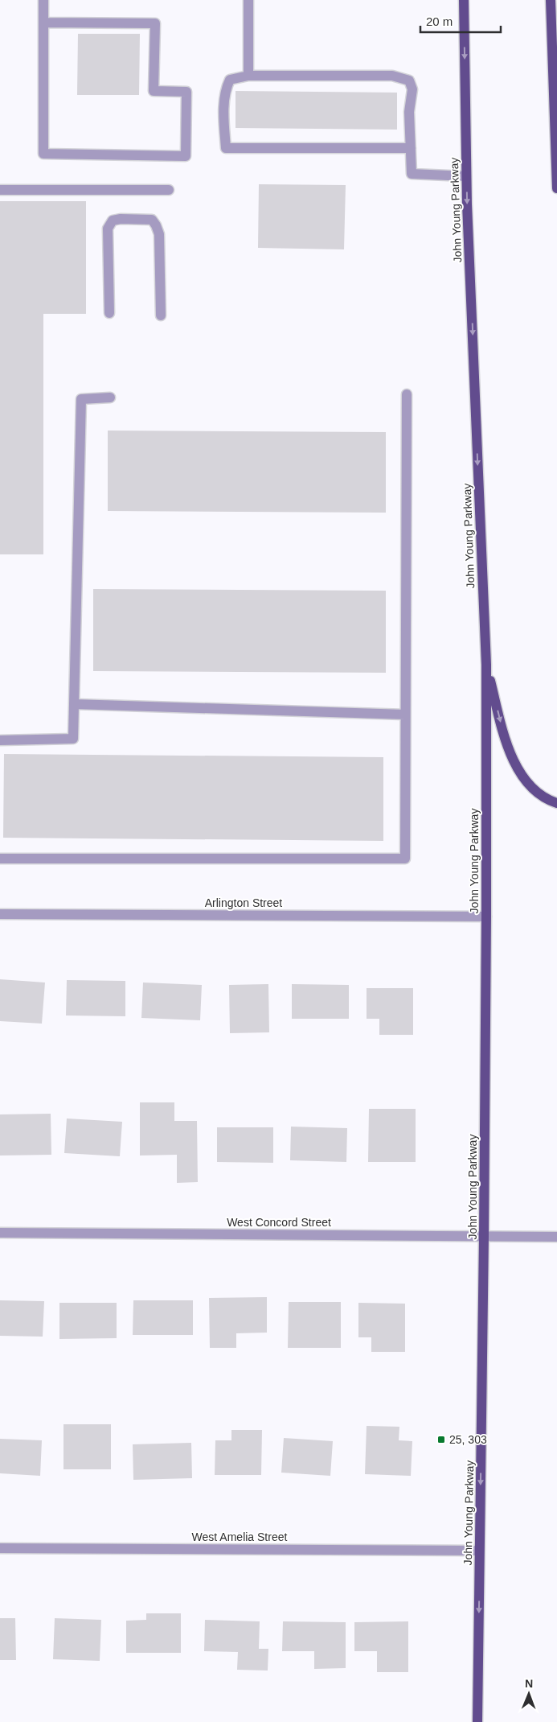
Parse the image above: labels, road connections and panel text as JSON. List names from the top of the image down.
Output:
{
  "streets": {
    "main road": ["John Young Parkway"],
    "street": ["Arlington Street", "West Concord Street", "West Amelia Street"]
  },
  "crossings": [
    ["John Young Parkway", "Arlington Street"],
    ["John Young Parkway", "West Concord Street"],
    ["John Young Parkway", "West Amelia Street"]
  ],
  "one_way": ["John Young Parkway"],
  "places": {
    "transit": ["25, 303"]
  },
  "scale_bar": "20 m",
  "north": "top"
}
